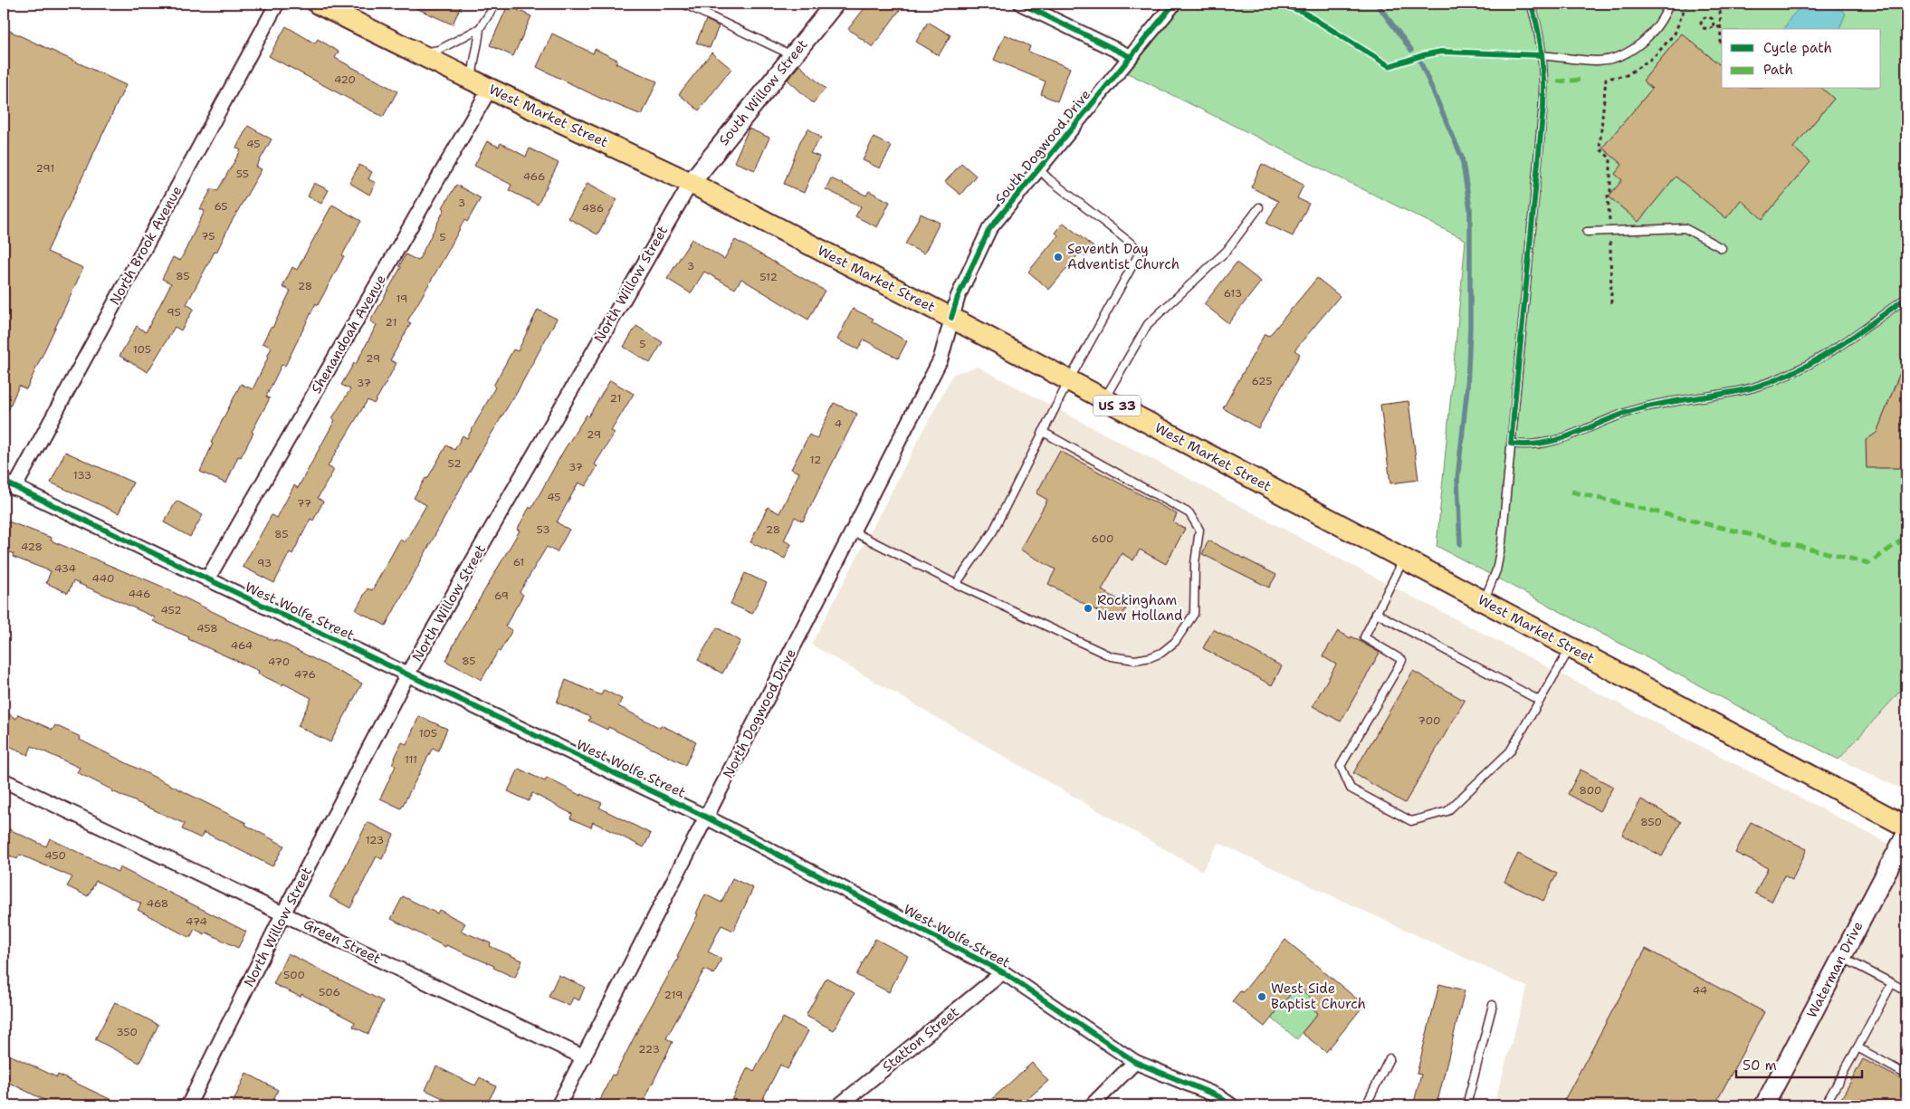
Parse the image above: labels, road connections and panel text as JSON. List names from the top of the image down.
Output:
{
  "streets": {
    "main road": ["West Market Street", "US 33"],
    "street": [
      "South Willow Street",
      "South Dogwood Drive",
      "North Brook Avenue",
      "North Willow Street",
      "Shenandoah Avenue",
      "West Wolfe Street",
      "North Dogwood Drive",
      "Green Street",
      "Waterman Drive",
      "Statton Street"
    ]
  },
  "crossings": [
    ["South Willow Street", "West Market Street"],
    ["South Willow Street", "North Willow Street"],
    ["West Market Street", "South Dogwood Drive"],
    ["West Market Street", "North Willow Street"],
    ["West Market Street", "Shenandoah Avenue"],
    ["West Market Street", "North Dogwood Drive"],
    ["South Dogwood Drive", "North Dogwood Drive"],
    ["North Brook Avenue", "West Wolfe Street"],
    ["North Willow Street", "West Wolfe Street"],
    ["North Willow Street", "Green Street"],
    ["Shenandoah Avenue", "West Wolfe Street"],
    ["West Wolfe Street", "North Dogwood Drive"],
    ["West Wolfe Street", "Statton Street"],
    ["North Dogwood Drive", "Green Street"]
  ],
  "places": ["Seventh Day Adventist Church", "Rockingham New Holland", "West Side Baptist Church"],
  "house_numbers": [
    "420",
    "45",
    "291",
    "55",
    "466",
    "3",
    "65",
    "486",
    "75",
    "5",
    "3",
    "85",
    "512",
    "28",
    "613",
    "19",
    "95",
    "21",
    "5",
    "105",
    "29",
    "625",
    "37",
    "21",
    "4",
    "29",
    "12",
    "52",
    "37",
    "133",
    "45",
    "77",
    "53",
    "28",
    "85",
    "600",
    "428",
    "61",
    "93",
    "434",
    "440",
    "446",
    "69",
    "452",
    "458",
    "464",
    "85",
    "470",
    "476",
    "700",
    "105",
    "111",
    "800",
    "850",
    "123",
    "450",
    "468",
    "474",
    "500",
    "44",
    "506",
    "219",
    "350",
    "223"
  ],
  "legend": ["Cycle path", "Path"],
  "scale_bar": "50 m"
}
